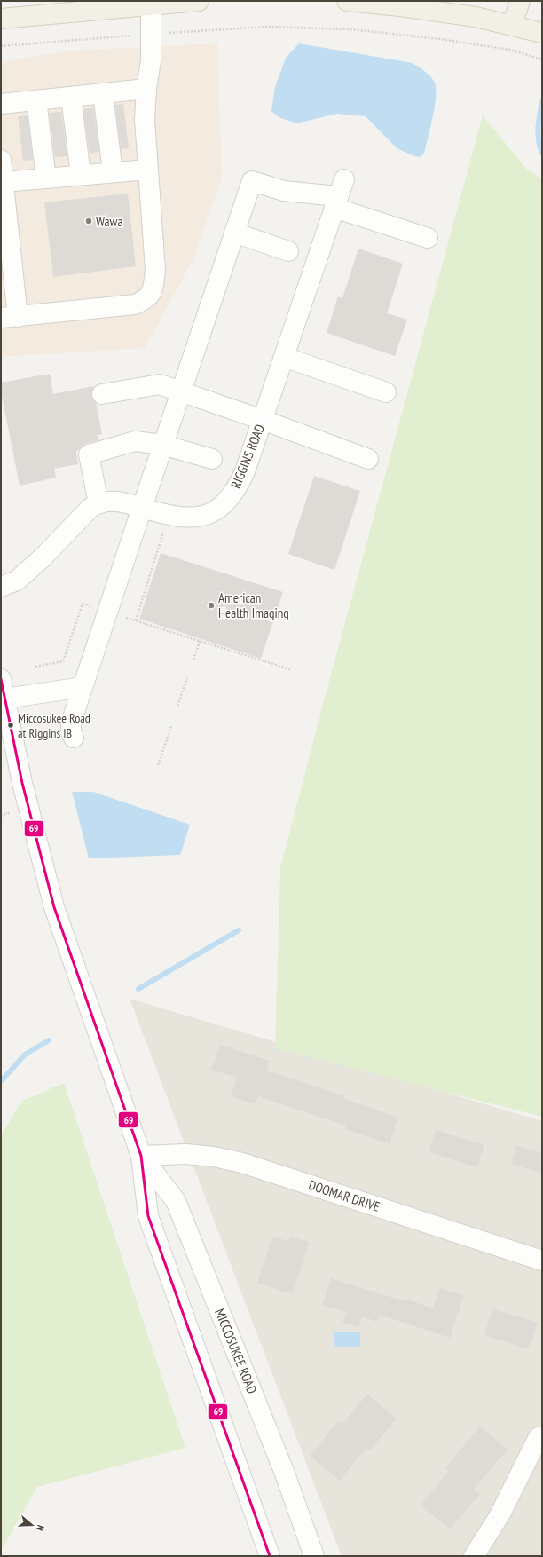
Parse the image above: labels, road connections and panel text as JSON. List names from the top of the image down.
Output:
{
  "streets": {
    "street": ["RIGGINS ROAD", "DOOMAR DRIVE", "MICCOSUKEE ROAD"]
  },
  "crossings": [
    ["DOOMAR DRIVE", "MICCOSUKEE ROAD"]
  ],
  "places": ["Wawa", "American Health Imaging", "Miccosukee Road at Riggins IB"],
  "lines": ["transit line 69"],
  "north": "right"
}
